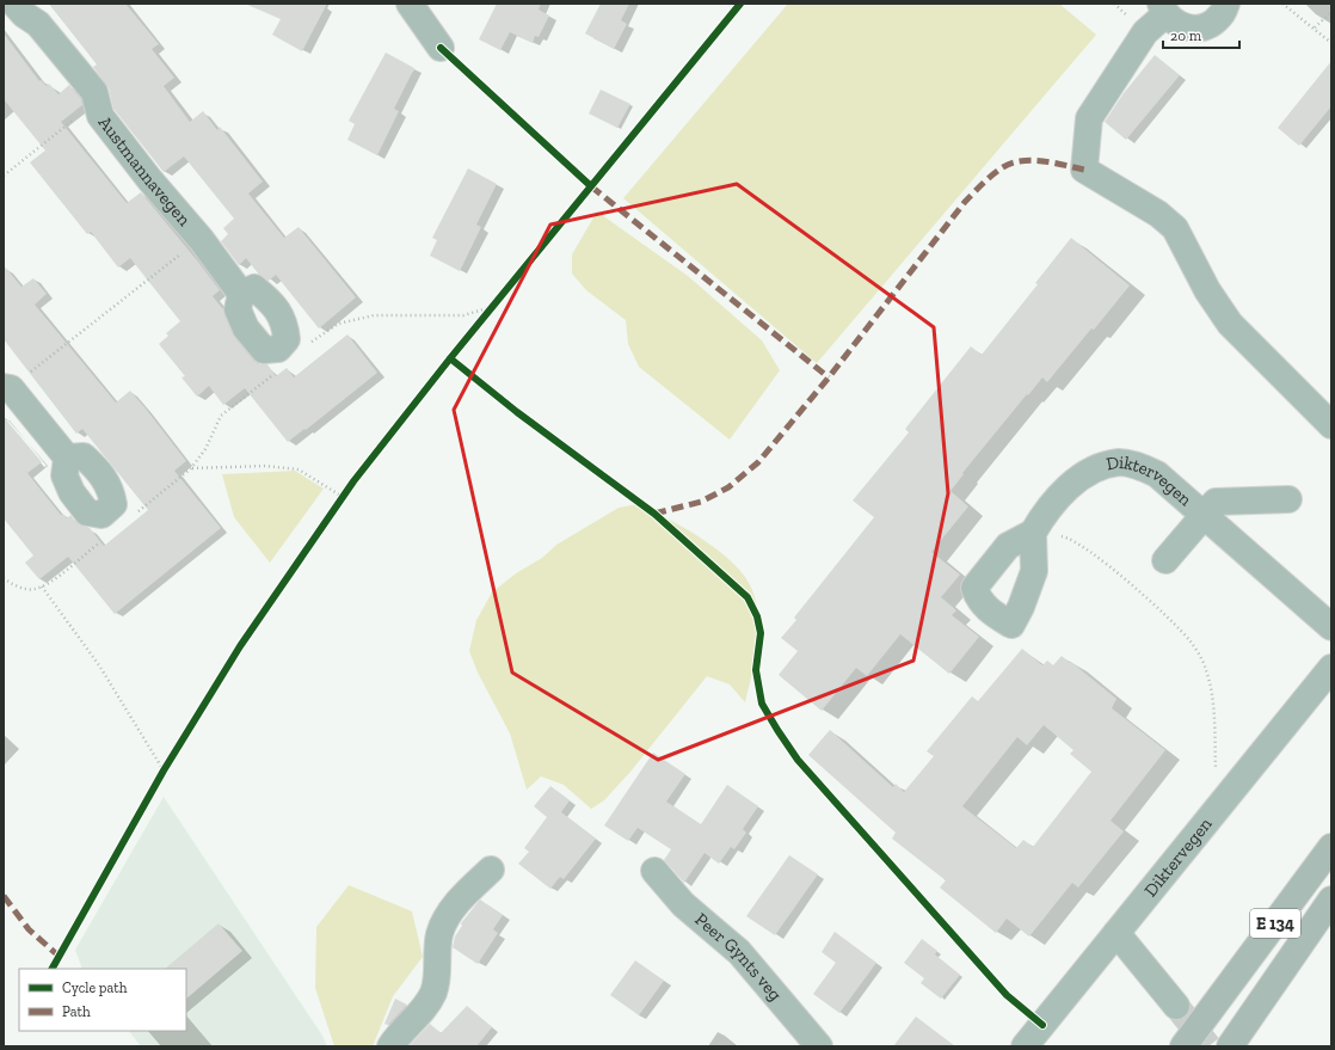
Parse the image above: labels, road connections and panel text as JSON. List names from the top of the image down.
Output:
{
  "streets": {
    "highway": ["E 134"],
    "street": ["Austmannavegen", "Diktervegen", "Peer Gynts veg"]
  },
  "legend": ["Cycle path", "Path"],
  "scale_bar": "20 m"
}
